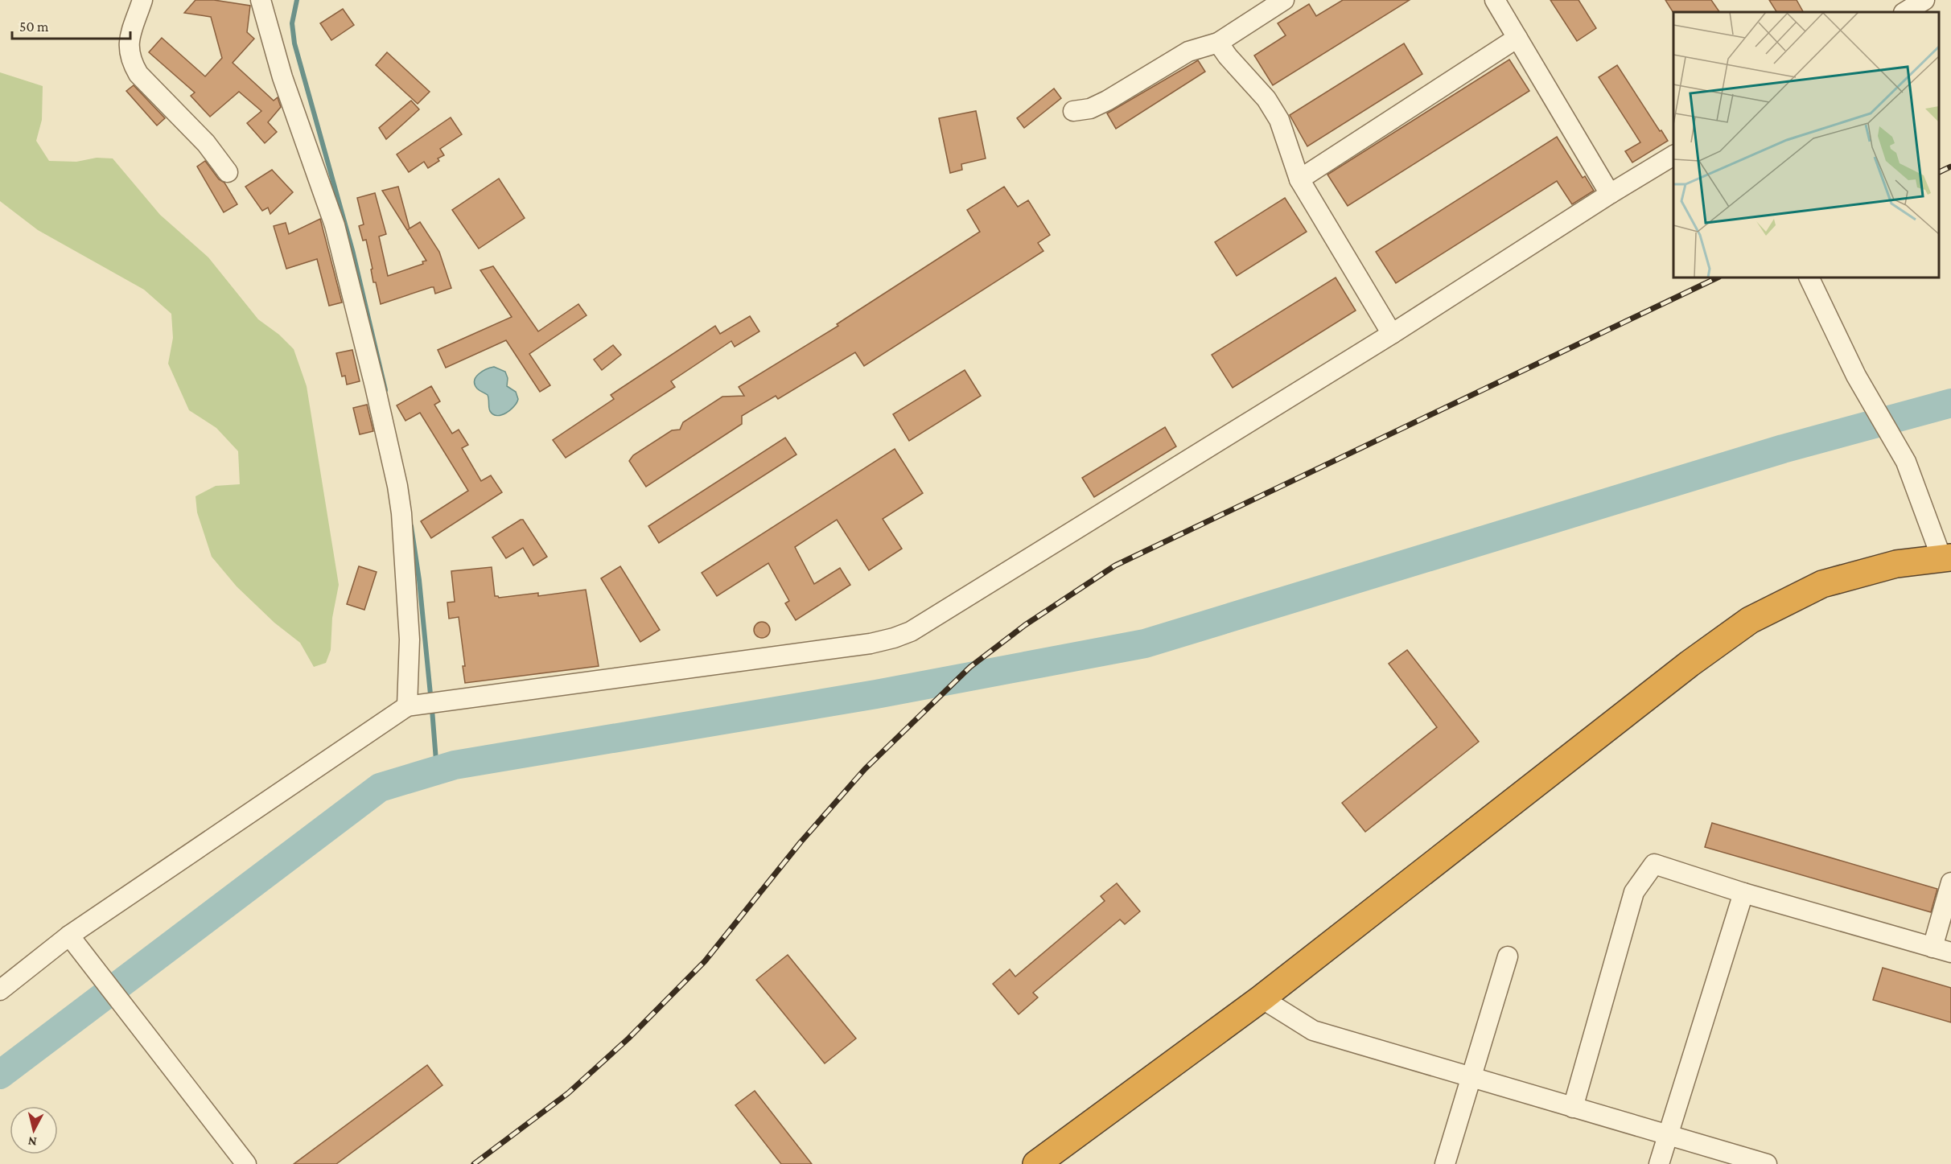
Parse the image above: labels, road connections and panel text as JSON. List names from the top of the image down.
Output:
{
  "scale_bar": "50 m",
  "north": "bottom"
}
